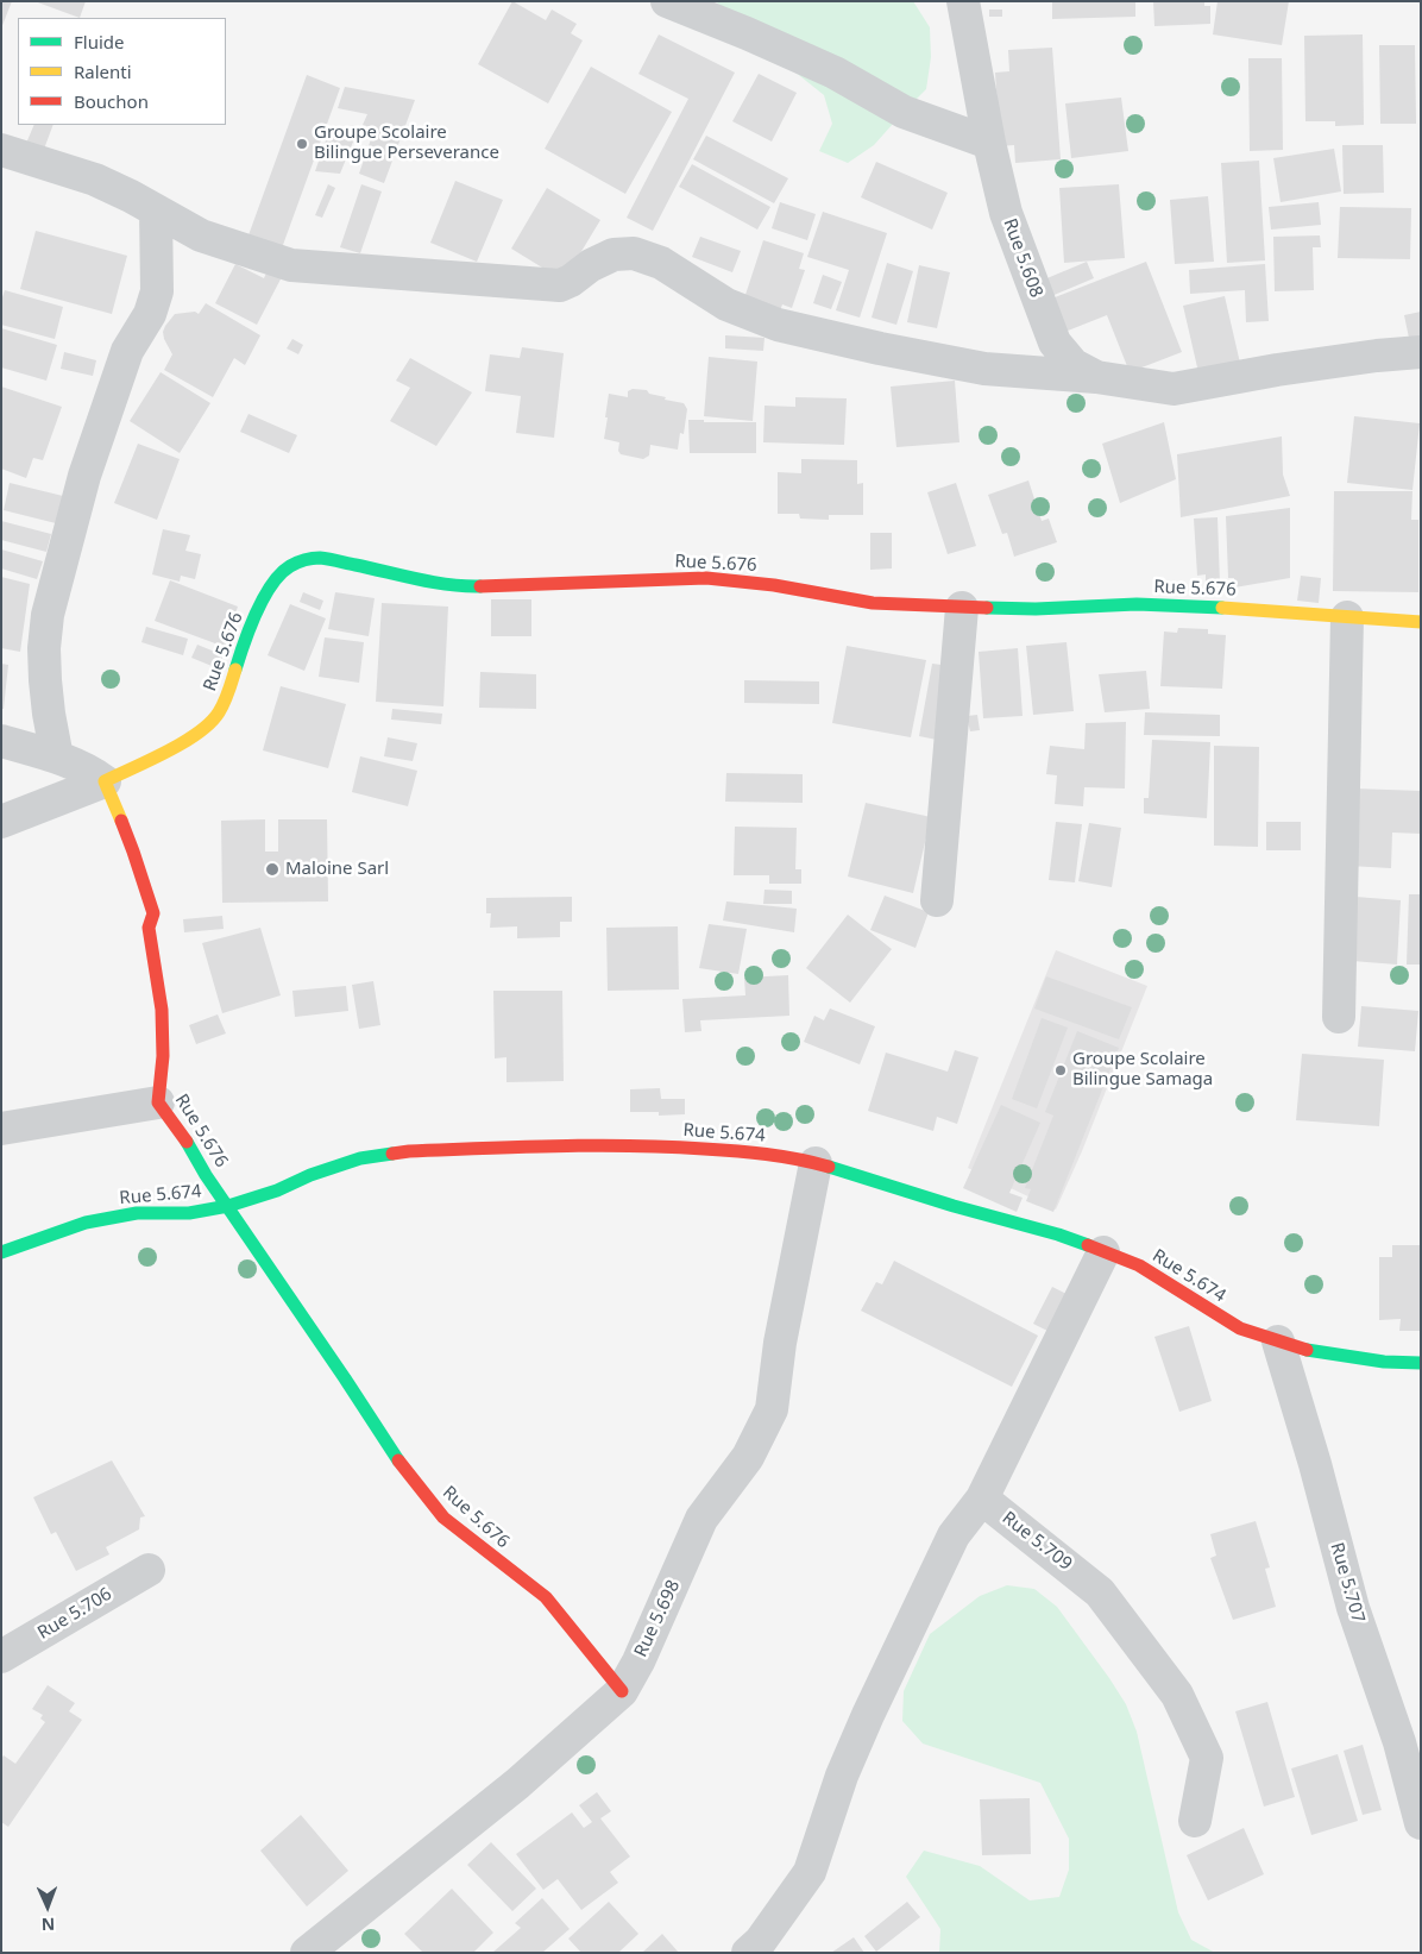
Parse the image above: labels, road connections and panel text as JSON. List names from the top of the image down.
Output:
{
  "streets": {
    "street": [
      "Rue 5.608",
      "Rue 5.676",
      "Rue 5.674",
      "Rue 5.709",
      "Rue 5.707",
      "Rue 5.706",
      "Rue 5.698"
    ]
  },
  "crossings": [
    ["Rue 5.676", "Rue 5.674"],
    ["Rue 5.676", "Rue 5.698"],
    ["Rue 5.674", "Rue 5.707"],
    ["Rue 5.674", "Rue 5.698"]
  ],
  "places": ["Groupe Scolaire Bilingue Perseverance", "Maloine Sarl", "Groupe Scolaire Bilingue Samaga"],
  "legend": ["Fluide", "Ralenti", "Bouchon"],
  "north": "bottom"
}
